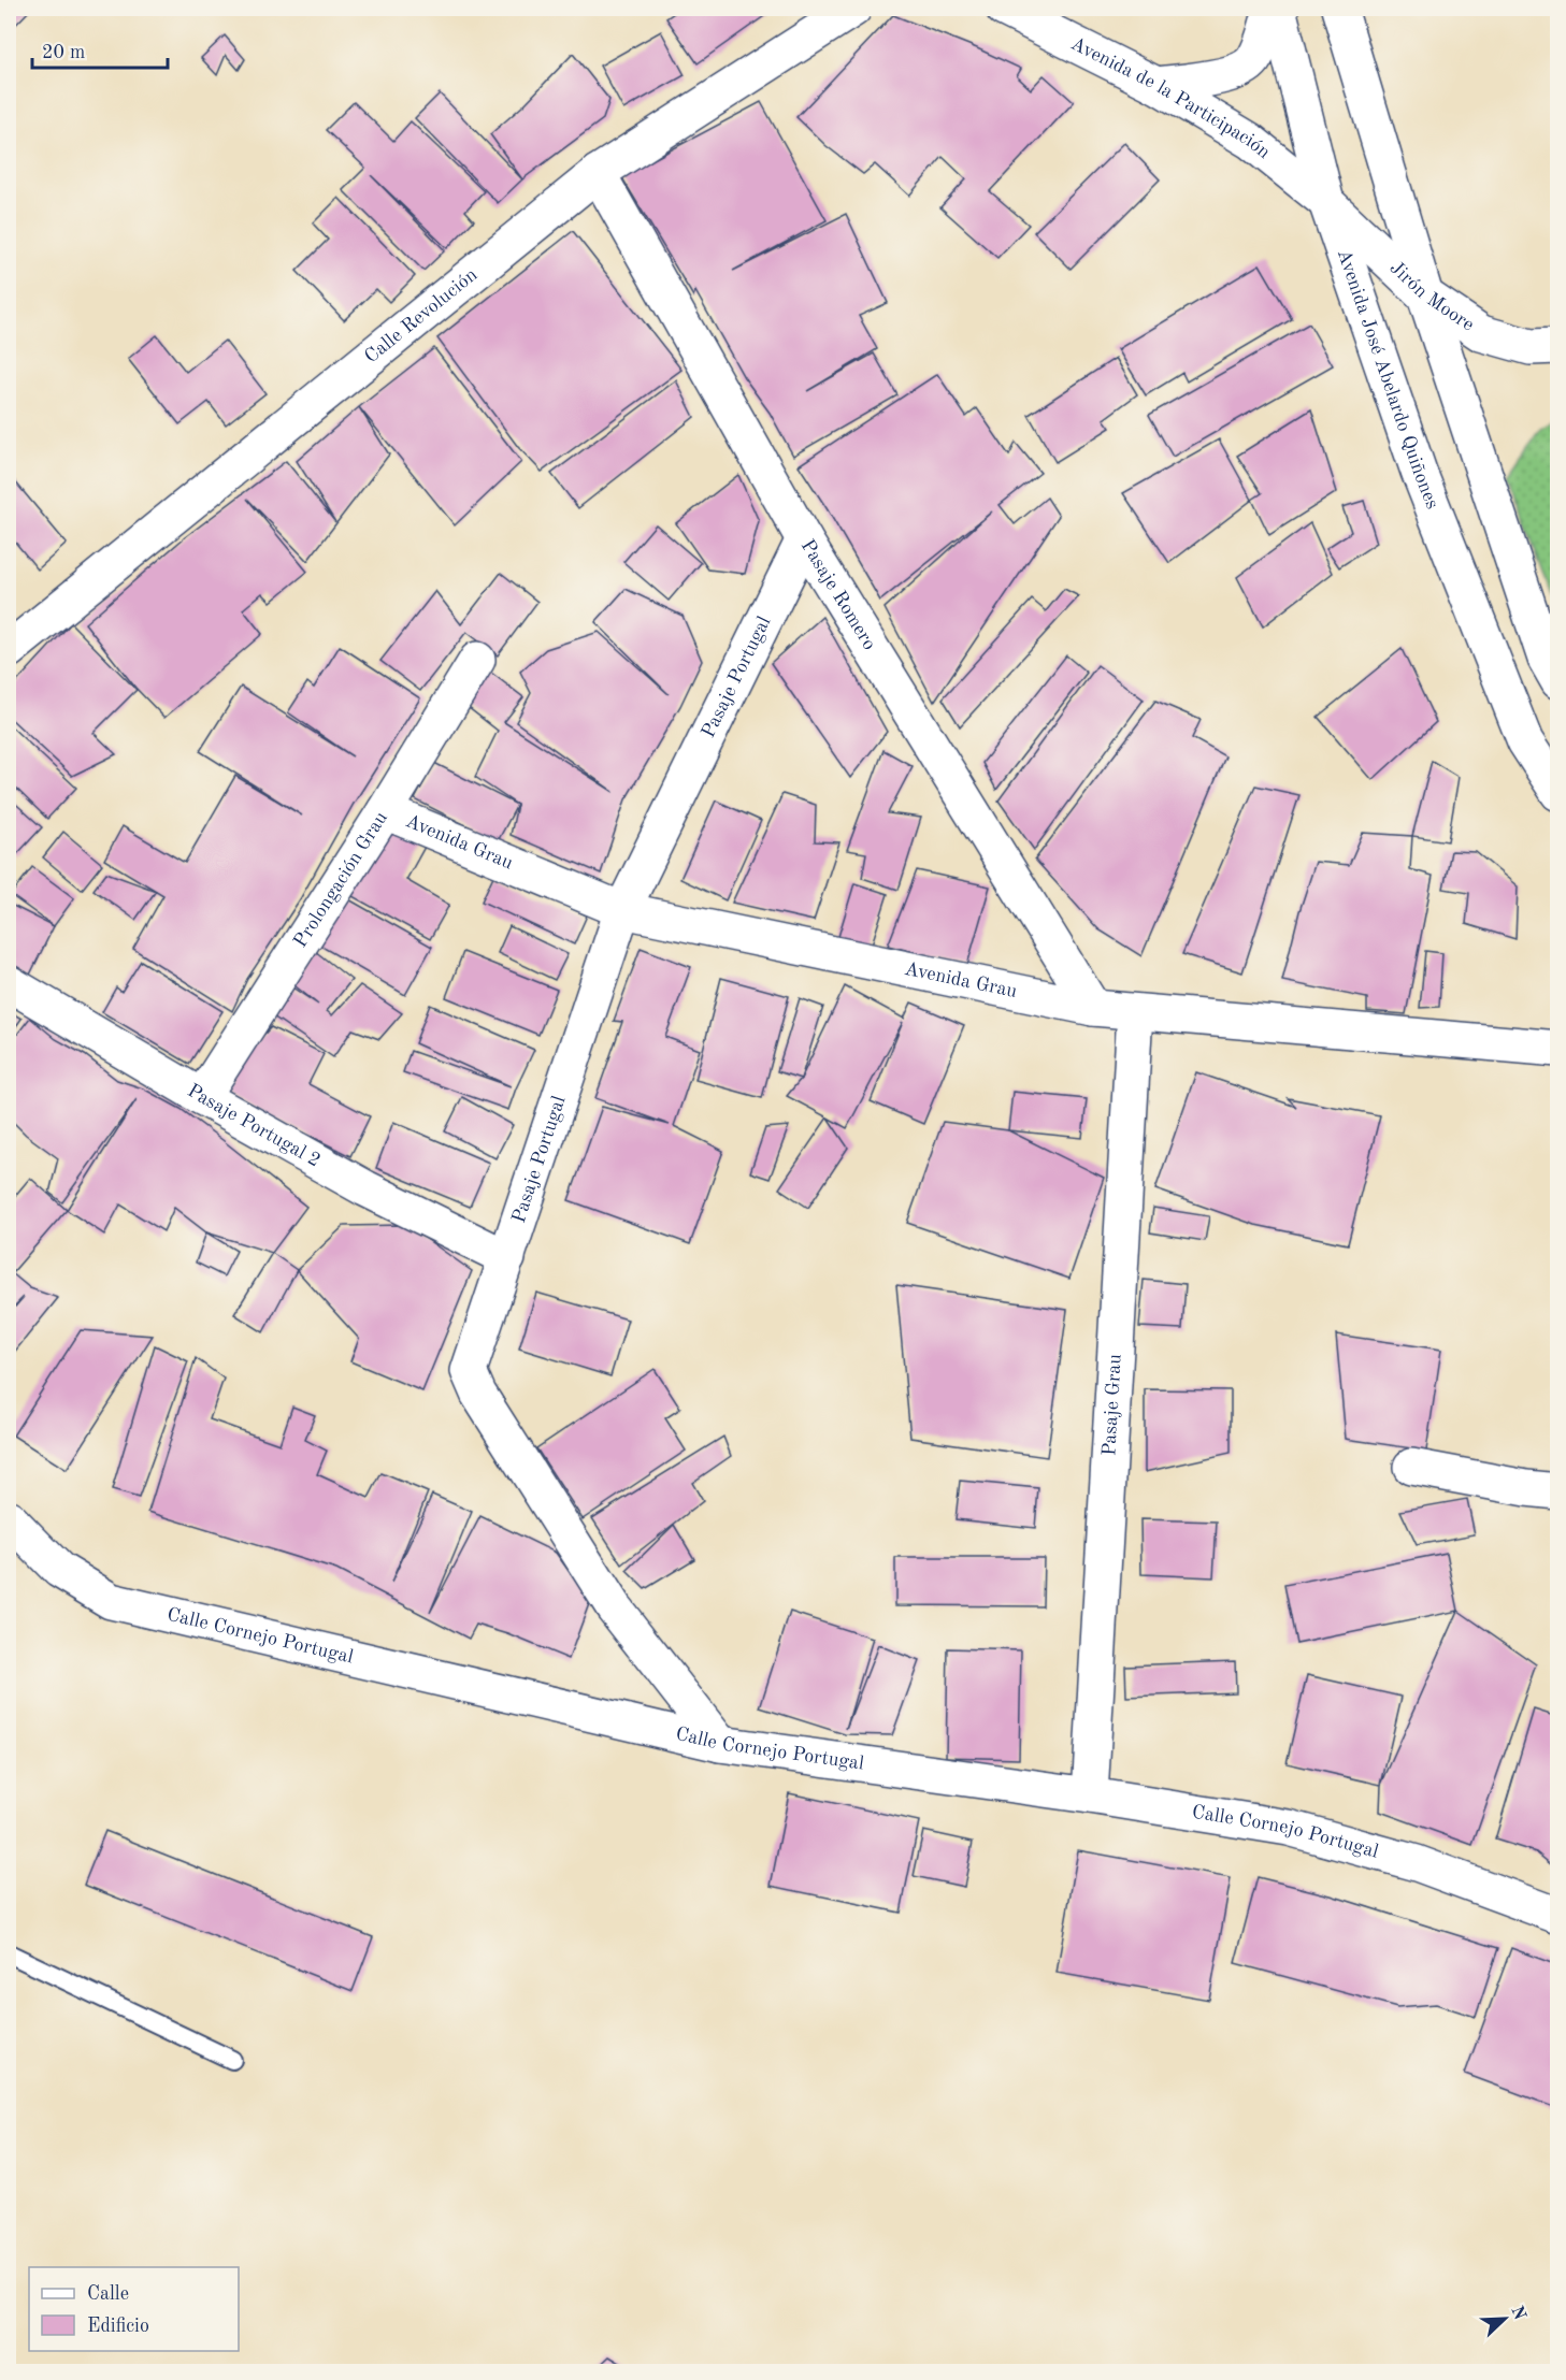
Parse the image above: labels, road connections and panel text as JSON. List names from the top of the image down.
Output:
{
  "streets": {
    "street": [
      "Avenida de la Participación",
      "Jirón Moore",
      "Calle Revolución",
      "Avenida José Abelardo Quiñones",
      "Pasaje Romero",
      "Pasaje Portugal",
      "Avenida Grau",
      "Prolongación Grau",
      "Pasaje Portugal 2",
      "Pasaje Grau",
      "Calle Cornejo Portugal"
    ]
  },
  "crossings": [
    ["Avenida de la Participación", "Jirón Moore"],
    ["Avenida de la Participación", "Avenida José Abelardo Quiñones"],
    ["Jirón Moore", "Avenida José Abelardo Quiñones"],
    ["Calle Revolución", "Pasaje Romero"],
    ["Pasaje Romero", "Pasaje Portugal"],
    ["Pasaje Romero", "Avenida Grau"],
    ["Pasaje Portugal", "Avenida Grau"],
    ["Pasaje Portugal", "Pasaje Portugal 2"],
    ["Pasaje Portugal", "Calle Cornejo Portugal"],
    ["Avenida Grau", "Prolongación Grau"],
    ["Avenida Grau", "Pasaje Grau"],
    ["Prolongación Grau", "Pasaje Portugal 2"],
    ["Pasaje Grau", "Calle Cornejo Portugal"]
  ],
  "legend": ["Calle", "Edificio"],
  "scale_bar": "20 m",
  "north": "top right"
}
